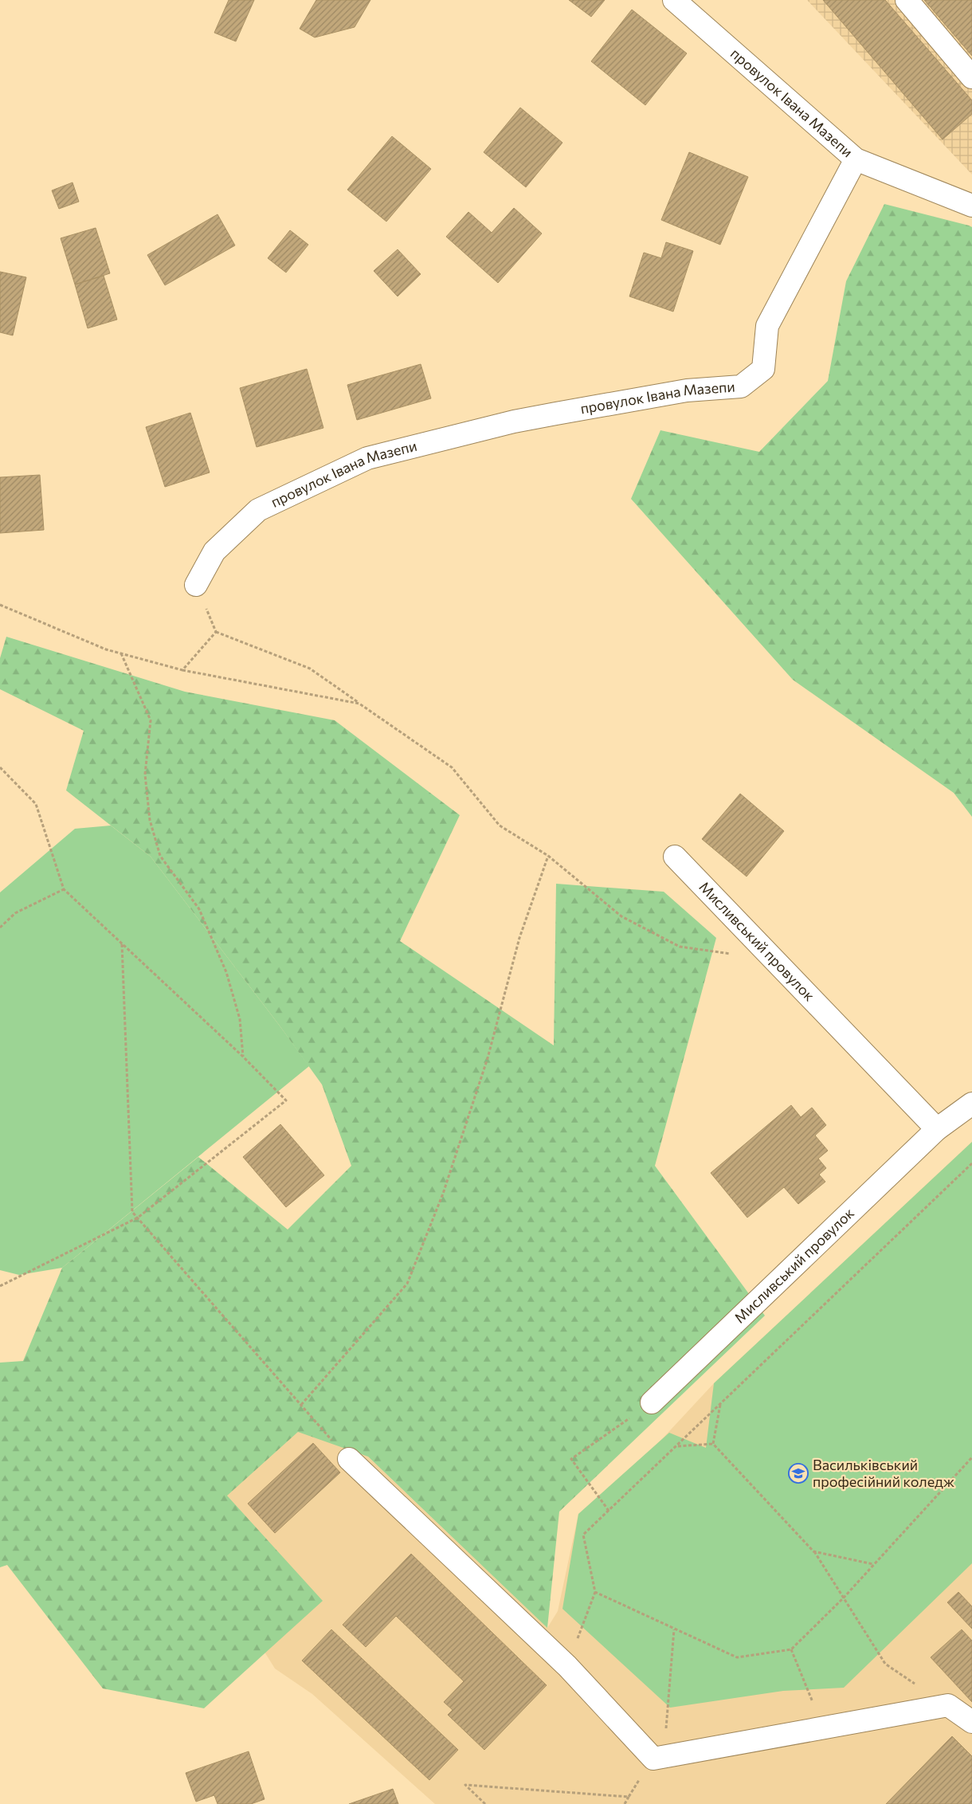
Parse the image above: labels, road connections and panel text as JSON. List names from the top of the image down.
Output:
{
  "streets": {
    "street": ["провулок Івана Мазепи", "Мисливський провулок"]
  },
  "places": {
    "school or university": ["Васильківський професійний коледж"]
  }
}
